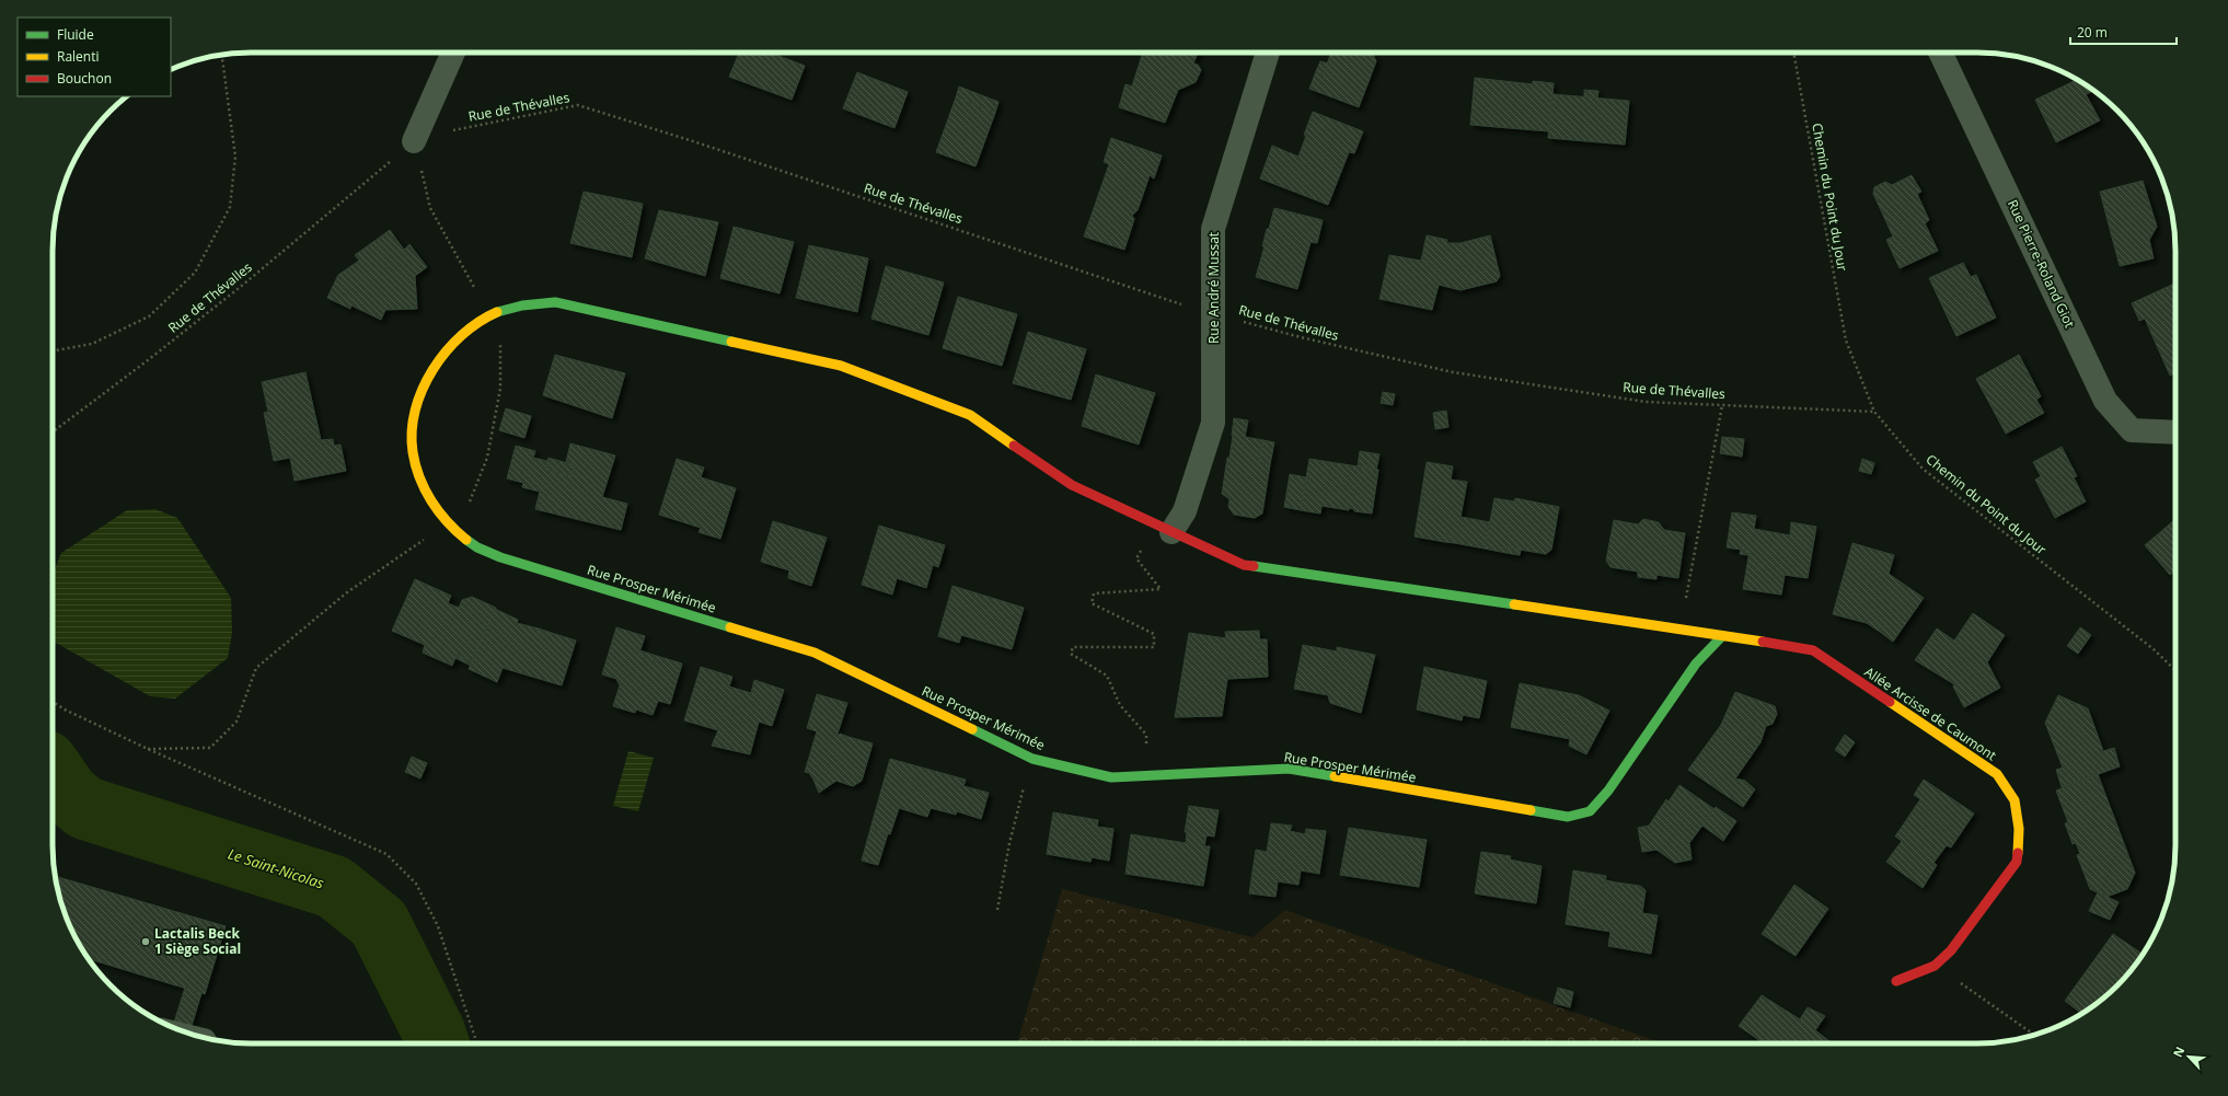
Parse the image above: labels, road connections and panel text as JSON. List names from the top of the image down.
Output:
{
  "streets": {
    "street": [
      "Rue Pierre-Roland Giot",
      "Rue André Mussat",
      "Rue Prosper Mérimée",
      "Allée Arcisse de Caumont"
    ],
    "path": ["Rue de Thévalles", "Chemin du Point du Jour"]
  },
  "crossings": [
    ["Rue de Thévalles", "Chemin du Point du Jour"],
    ["Rue de Thévalles", "Rue André Mussat"],
    ["Rue André Mussat", "Rue Prosper Mérimée"],
    ["Rue Prosper Mérimée", "Allée Arcisse de Caumont"]
  ],
  "water": ["Le Saint-Nicolas"],
  "places": ["Lactalis Beck 1 Siège Social"],
  "legend": ["Fluide", "Ralenti", "Bouchon"],
  "scale_bar": "20 m",
  "north": "top left"
}
